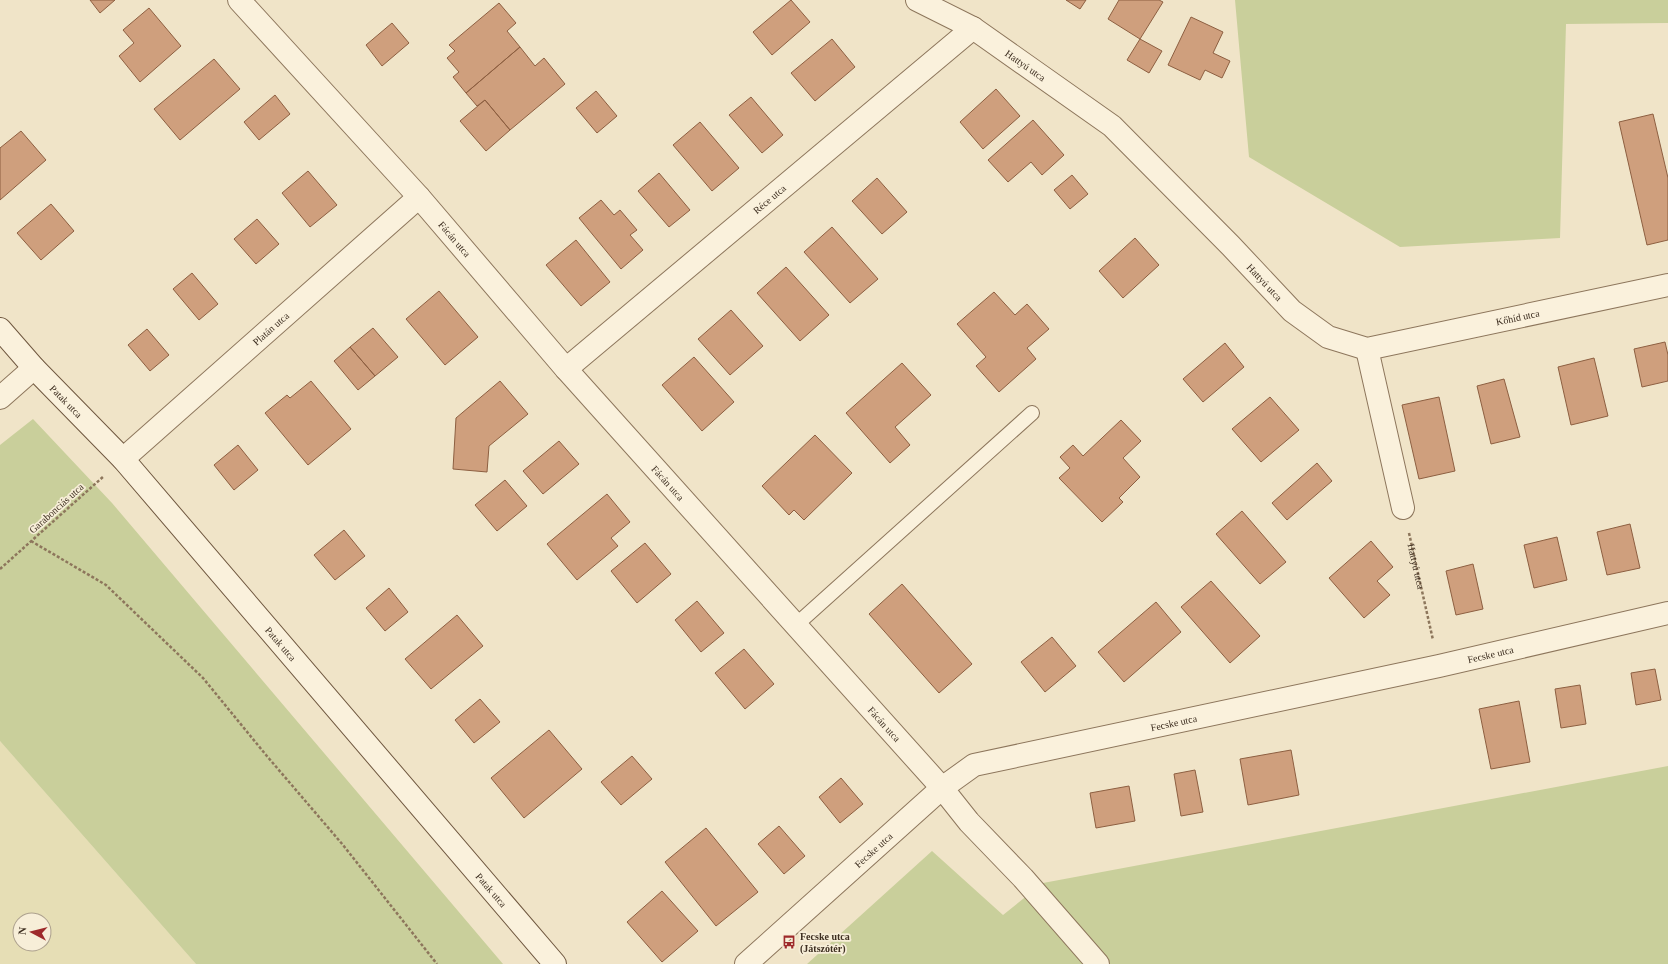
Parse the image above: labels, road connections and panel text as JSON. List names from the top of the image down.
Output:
{
  "streets": {
    "street": [
      "Hattyú utca",
      "Réce utca",
      "Fácán utca",
      "Kőhíd utca",
      "Platán utca",
      "Patak utca",
      "Fecske utca"
    ],
    "path": ["Garabonciás utca"]
  },
  "crossings": [
    ["Hattyú utca", "Réce utca"],
    ["Hattyú utca", "Kőhíd utca"],
    ["Hattyú utca", "Fecske utca"],
    ["Réce utca", "Fácán utca"],
    ["Fácán utca", "Platán utca"],
    ["Fácán utca", "Fecske utca"],
    ["Platán utca", "Patak utca"],
    ["Platán utca", "Garabonciás utca"],
    ["Patak utca", "Garabonciás utca"]
  ],
  "places": {
    "bus stop": ["Fecske utca (Játszótér)"]
  },
  "north": "left"
}
